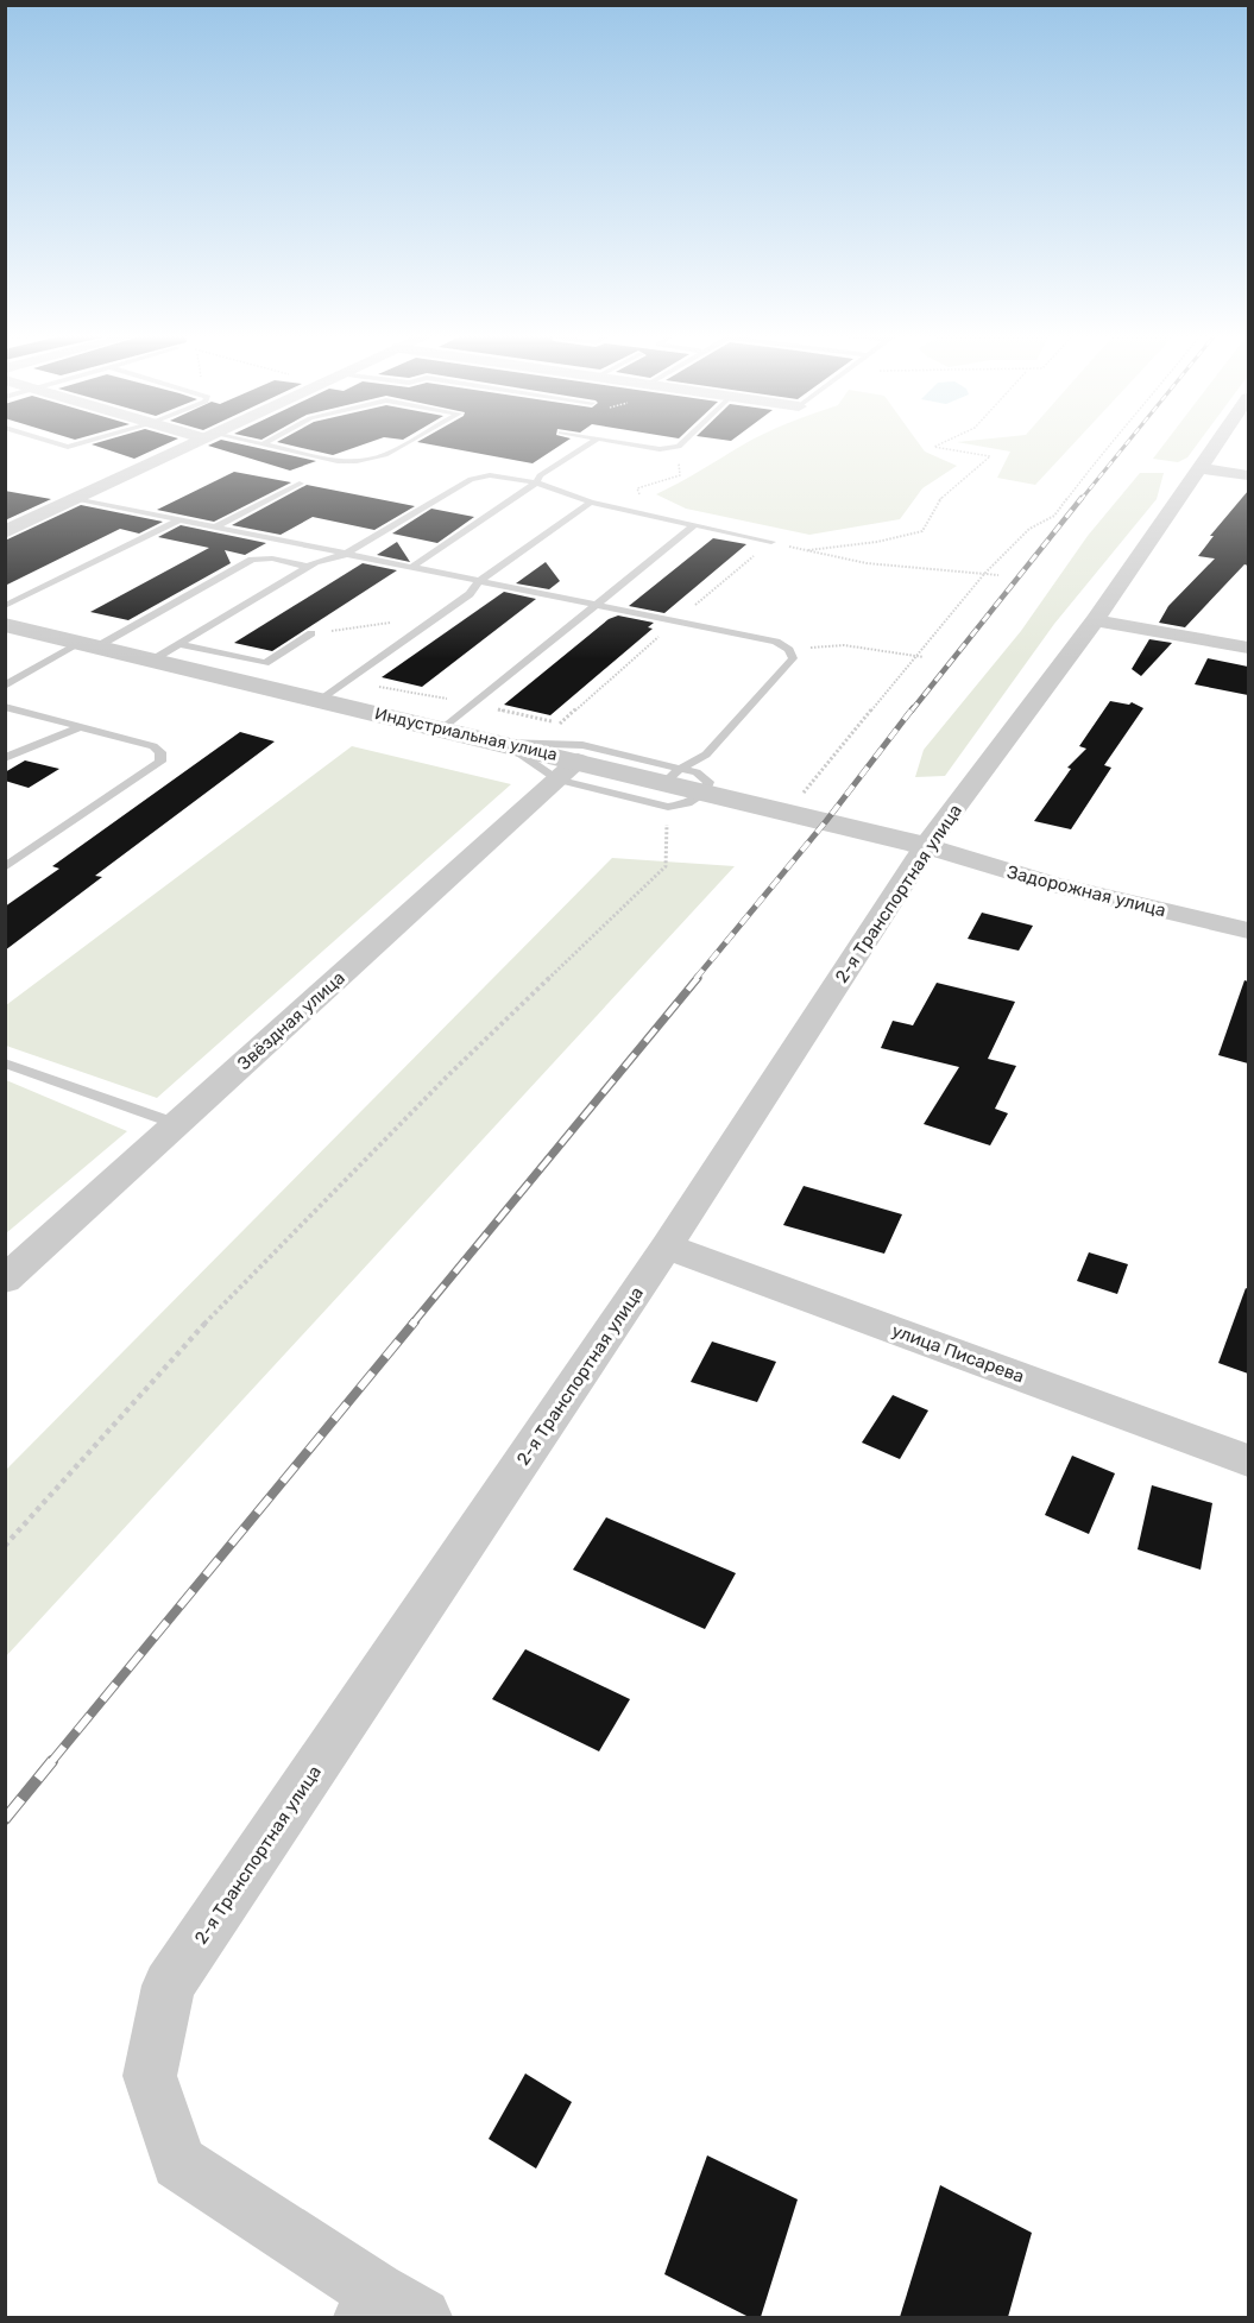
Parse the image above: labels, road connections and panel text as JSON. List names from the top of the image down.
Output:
{
  "streets": {
    "street": [
      "Индустриальная улица",
      "Задорожная улица",
      "2-я Транспортная улица",
      "Звёздная улица",
      "улица Писарева"
    ]
  },
  "crossings": [
    ["Индустриальная улица", "Задорожная улица"],
    ["Индустриальная улица", "2-я Транспортная улица"],
    ["Индустриальная улица", "Звёздная улица"],
    ["Задорожная улица", "2-я Транспортная улица"],
    ["2-я Транспортная улица", "улица Писарева"]
  ]
}
